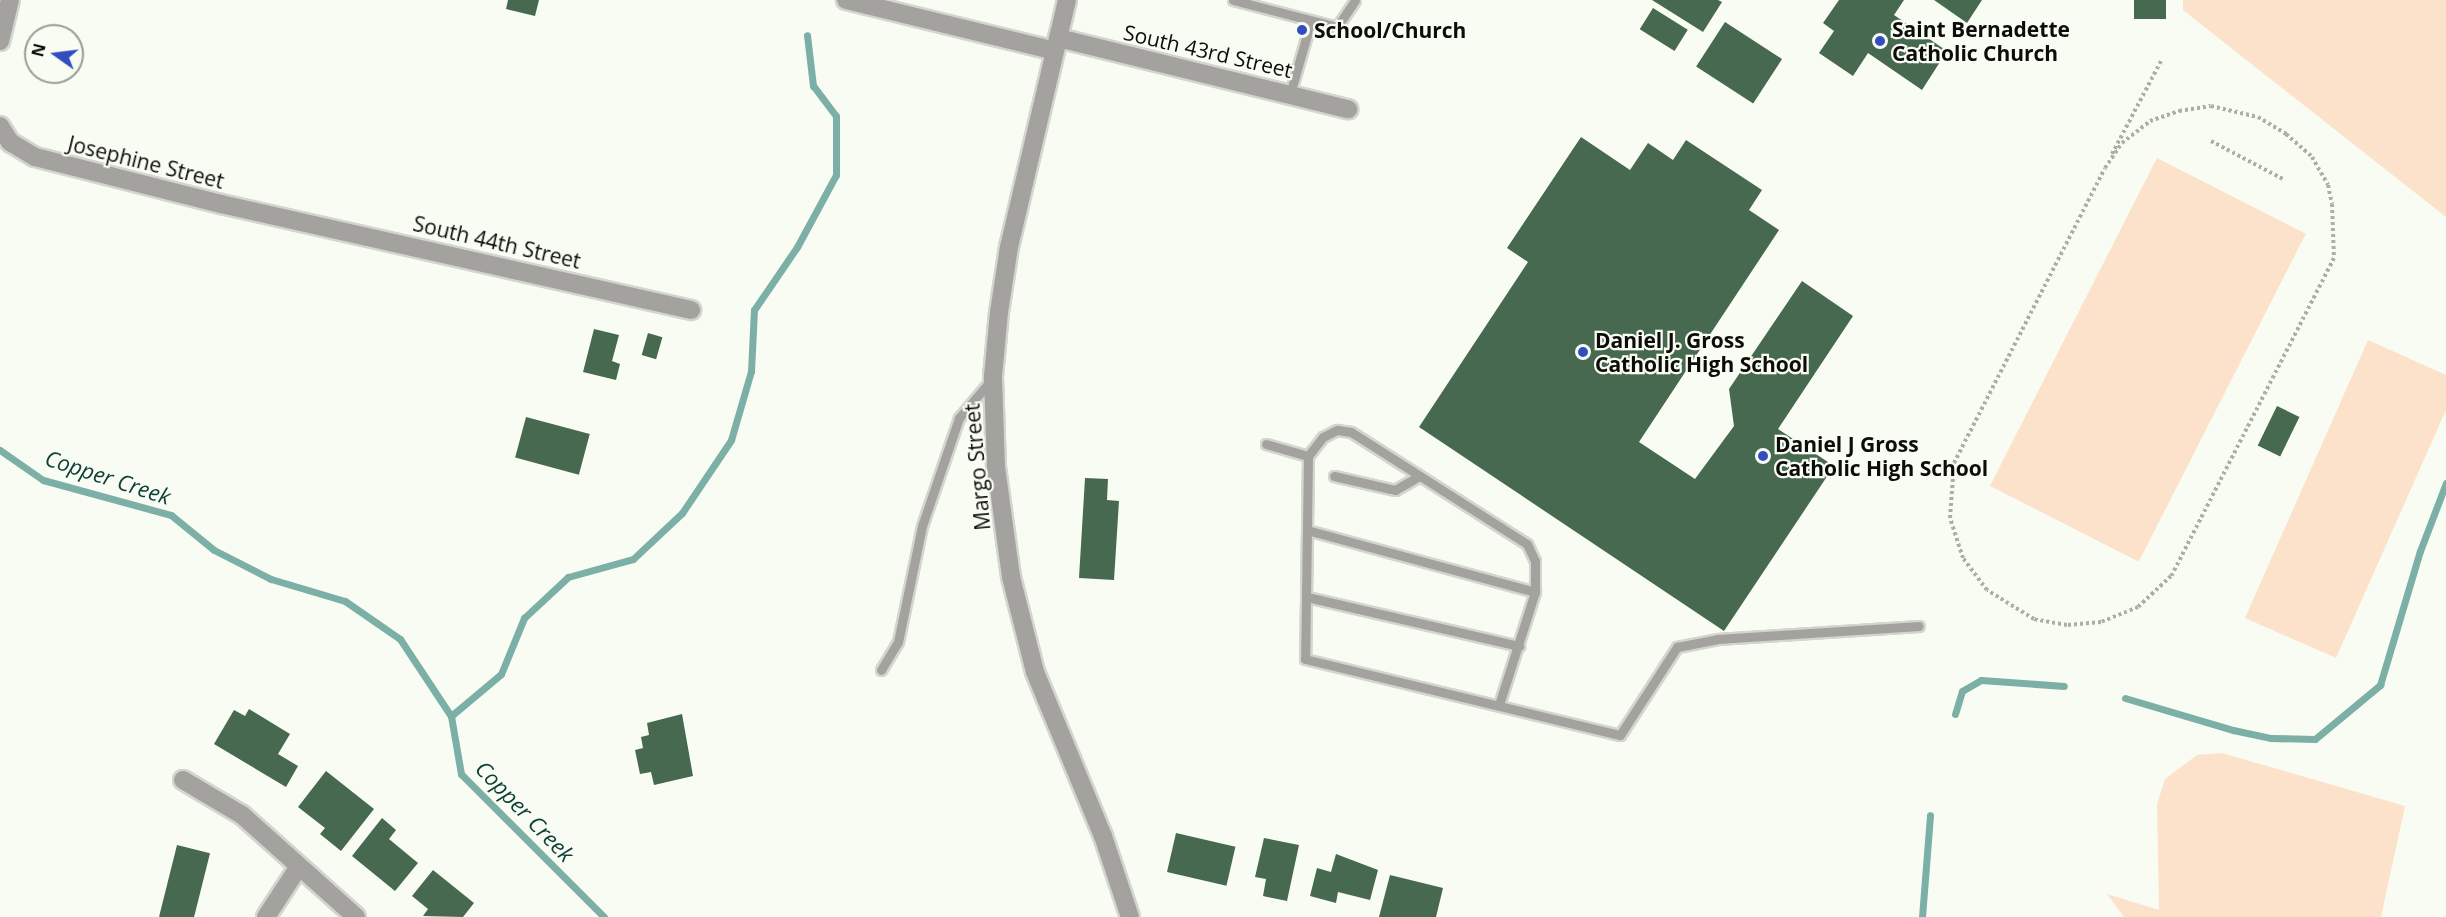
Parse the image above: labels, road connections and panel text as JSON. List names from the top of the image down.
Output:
{
  "streets": {
    "street": [
      "South 43rd Street",
      "Josephine Street",
      "South 44th Street",
      "Margo Street"
    ]
  },
  "crossings": [
    ["South 43rd Street", "Margo Street"],
    ["Josephine Street", "South 44th Street"]
  ],
  "water": ["Copper Creek"],
  "places": [
    "School/Church",
    "Saint Bernadette Catholic Church",
    "Daniel J. Gross Catholic High School",
    "Daniel J Gross Catholic High School"
  ],
  "north": "left"
}
